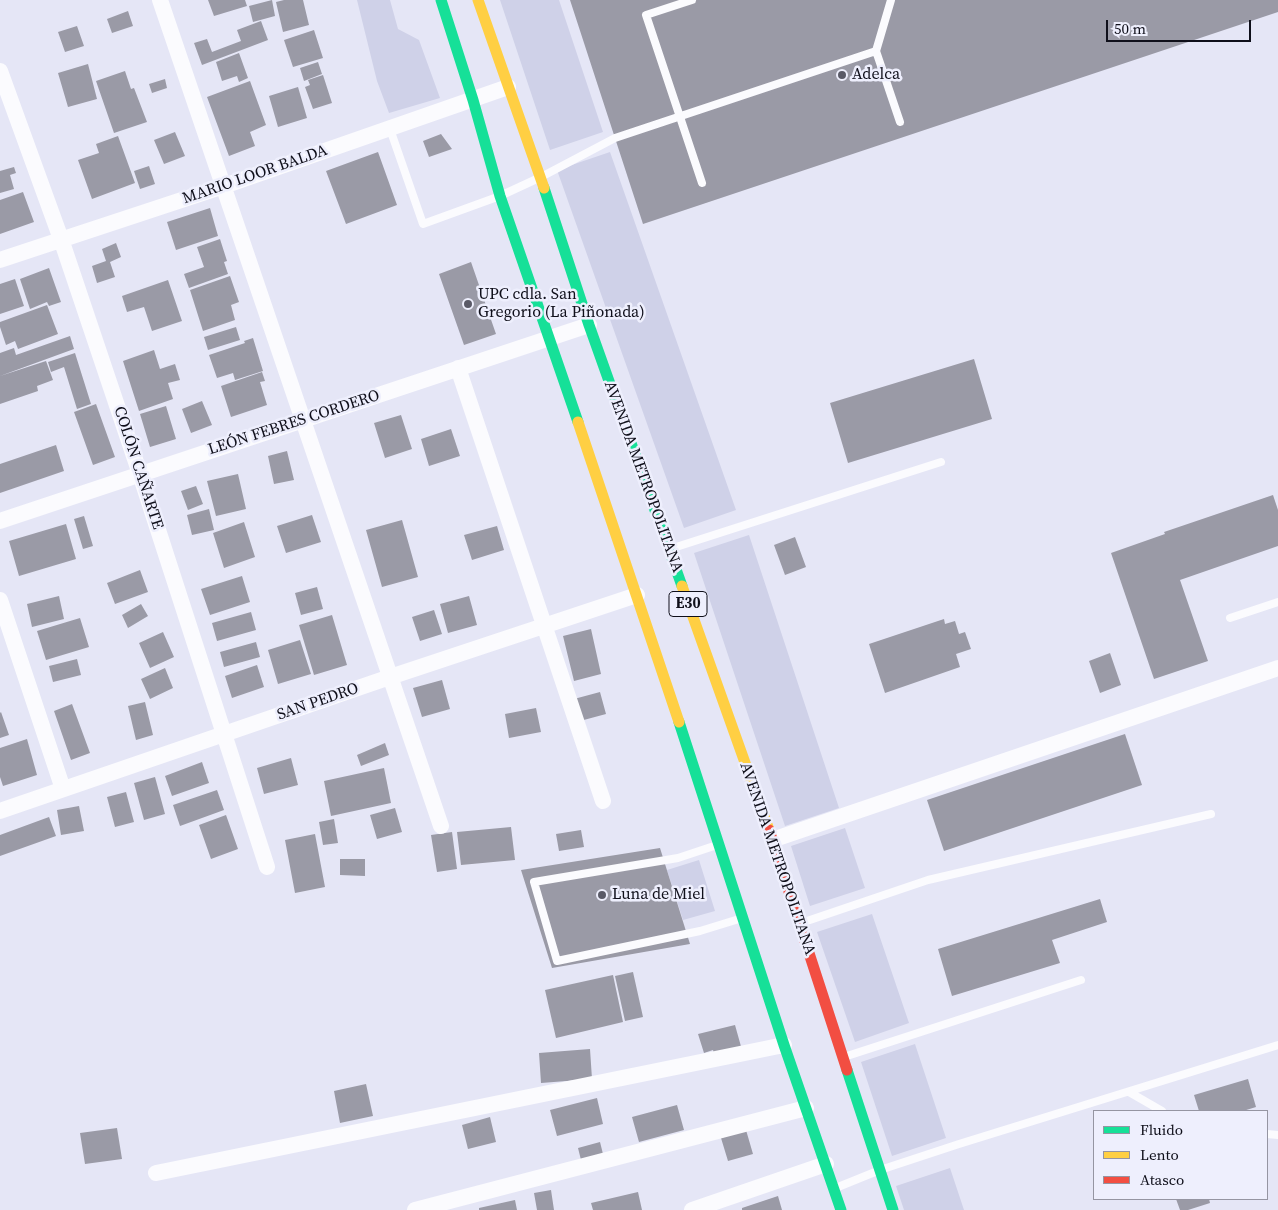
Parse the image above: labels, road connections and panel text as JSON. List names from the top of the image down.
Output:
{
  "streets": {
    "highway": ["AVENIDA METROPOLITANA", "E30"],
    "street": [
      "MARIO LOOR BALDA",
      "LEÓN FEBRES CORDERO",
      "COLÓN CAÑARTE",
      "SAN PEDRO"
    ]
  },
  "crossings": [
    ["MARIO LOOR BALDA", "COLÓN CAÑARTE"],
    ["MARIO LOOR BALDA", "AVENIDA METROPOLITANA"],
    ["LEÓN FEBRES CORDERO", "COLÓN CAÑARTE"],
    ["LEÓN FEBRES CORDERO", "AVENIDA METROPOLITANA"],
    ["COLÓN CAÑARTE", "SAN PEDRO"]
  ],
  "places": ["Adelca", "UPC cdla. San Gregorio (La Piñonada)", "Luna de Miel"],
  "legend": ["Fluido", "Lento", "Atasco"],
  "scale_bar": "50 m"
}
